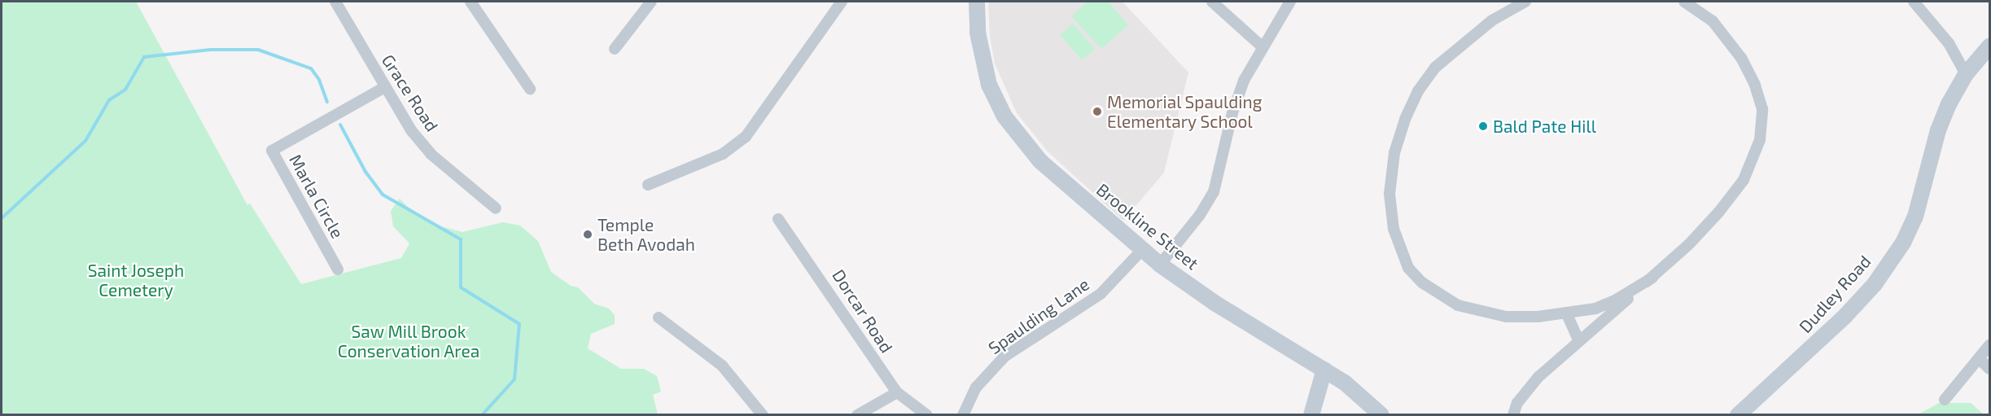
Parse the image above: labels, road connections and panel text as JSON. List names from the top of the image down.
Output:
{
  "streets": {
    "main road": ["Brookline Street", "Dudley Road"],
    "street": [
      "Grace Road",
      "Marla Circle",
      "Dorcar Road",
      "Spaulding Lane"
    ]
  },
  "crossings": [
    ["Grace Road", "Marla Circle"],
    ["Brookline Street", "Spaulding Lane"]
  ],
  "parks": ["Saint Joseph Cemetery", "Saw Mill Brook Conservation Area"],
  "places": ["Memorial Spaulding Elementary School", "Bald Pate Hill", "Temple Beth Avodah"]
}
